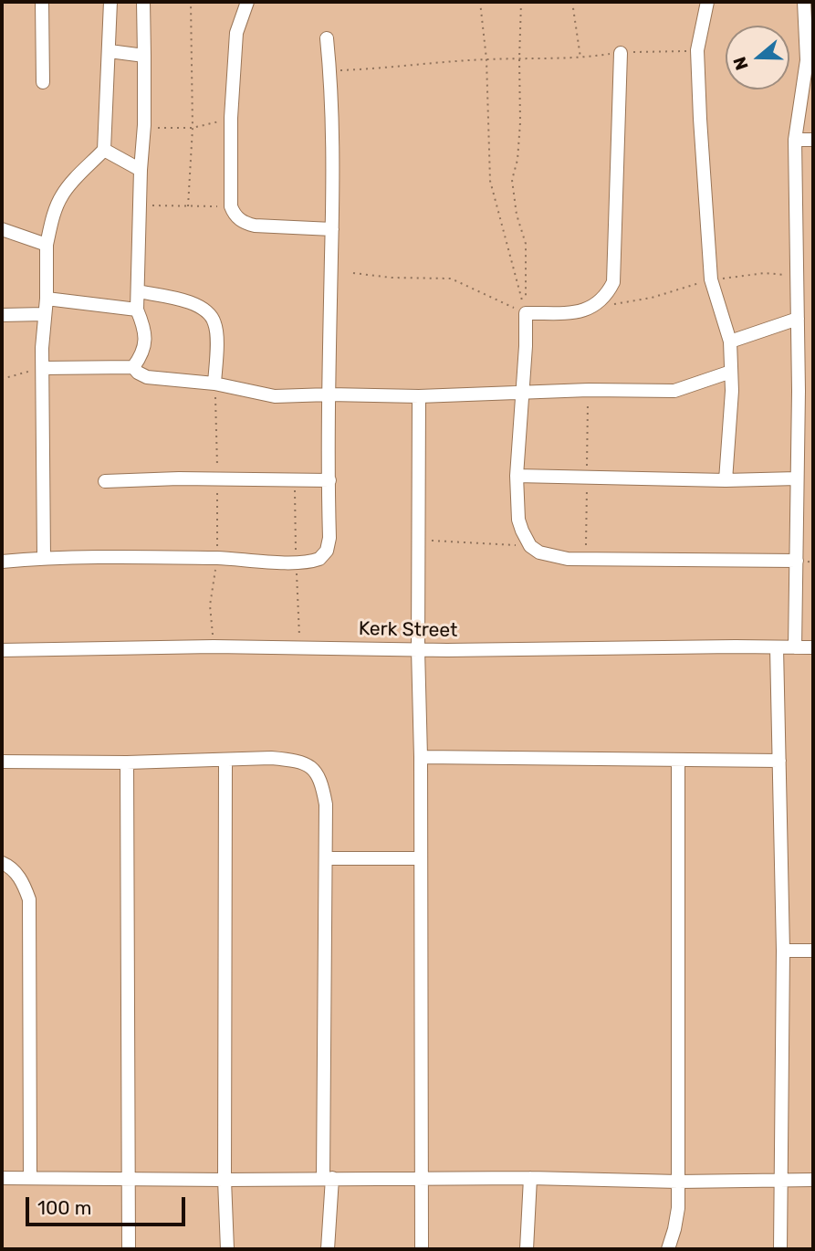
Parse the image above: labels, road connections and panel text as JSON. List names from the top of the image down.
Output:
{
  "streets": {
    "street": ["Kerk Street"]
  },
  "scale_bar": "100 m",
  "north": "left"
}
